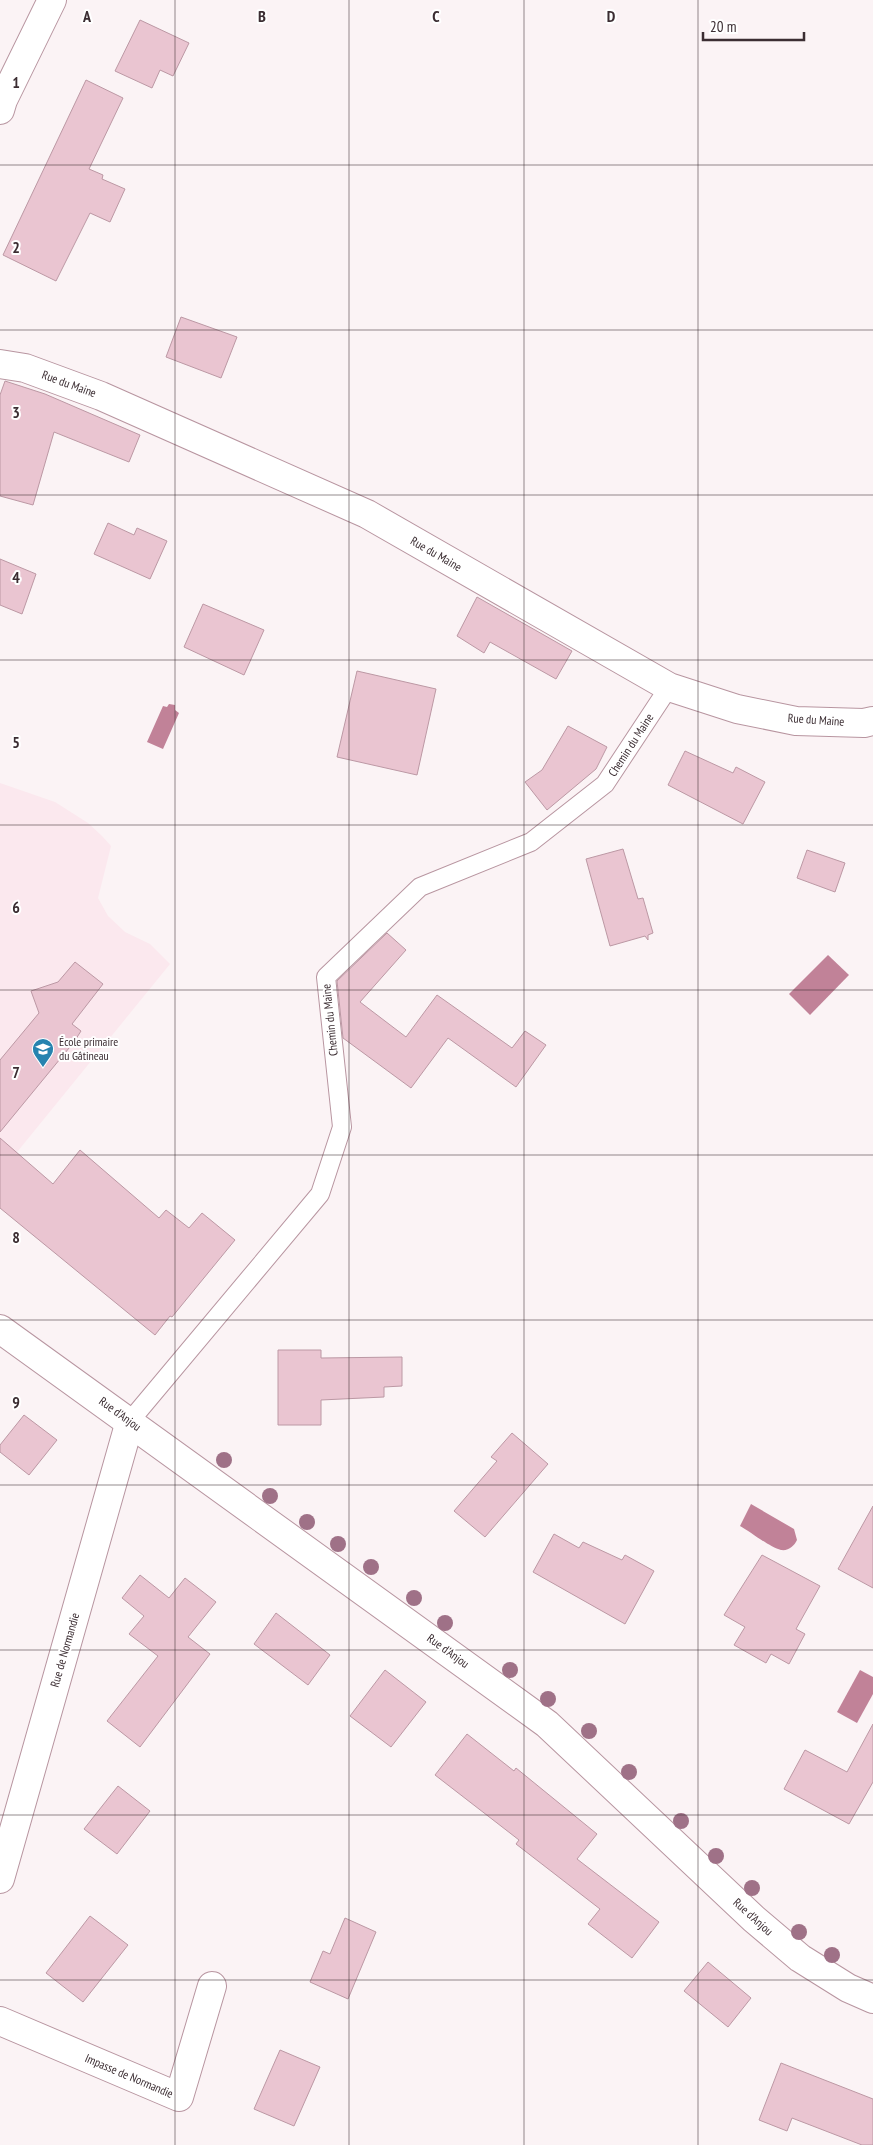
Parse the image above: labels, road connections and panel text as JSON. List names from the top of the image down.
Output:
{
  "streets": {
    "street": [
      "Rue du Maine",
      "Rue d'Anjou",
      "Rue de Normandie",
      "Impasse de Normandie"
    ],
    "lane": ["Chemin du Maine"]
  },
  "crossings": [
    ["Rue du Maine", "Chemin du Maine"],
    ["Chemin du Maine", "Rue d'Anjou"],
    ["Chemin du Maine", "Rue de Normandie"],
    ["Rue d'Anjou", "Rue de Normandie"]
  ],
  "places": {
    "school or university": ["École primaire du Gâtineau"]
  },
  "scale_bar": "20 m",
  "grid": {
    "columns": [
      "A",
      "B",
      "C",
      "D"
    ],
    "rows": [
      "1",
      "2",
      "3",
      "4",
      "5",
      "6",
      "7",
      "8",
      "9"
    ]
  }
}
